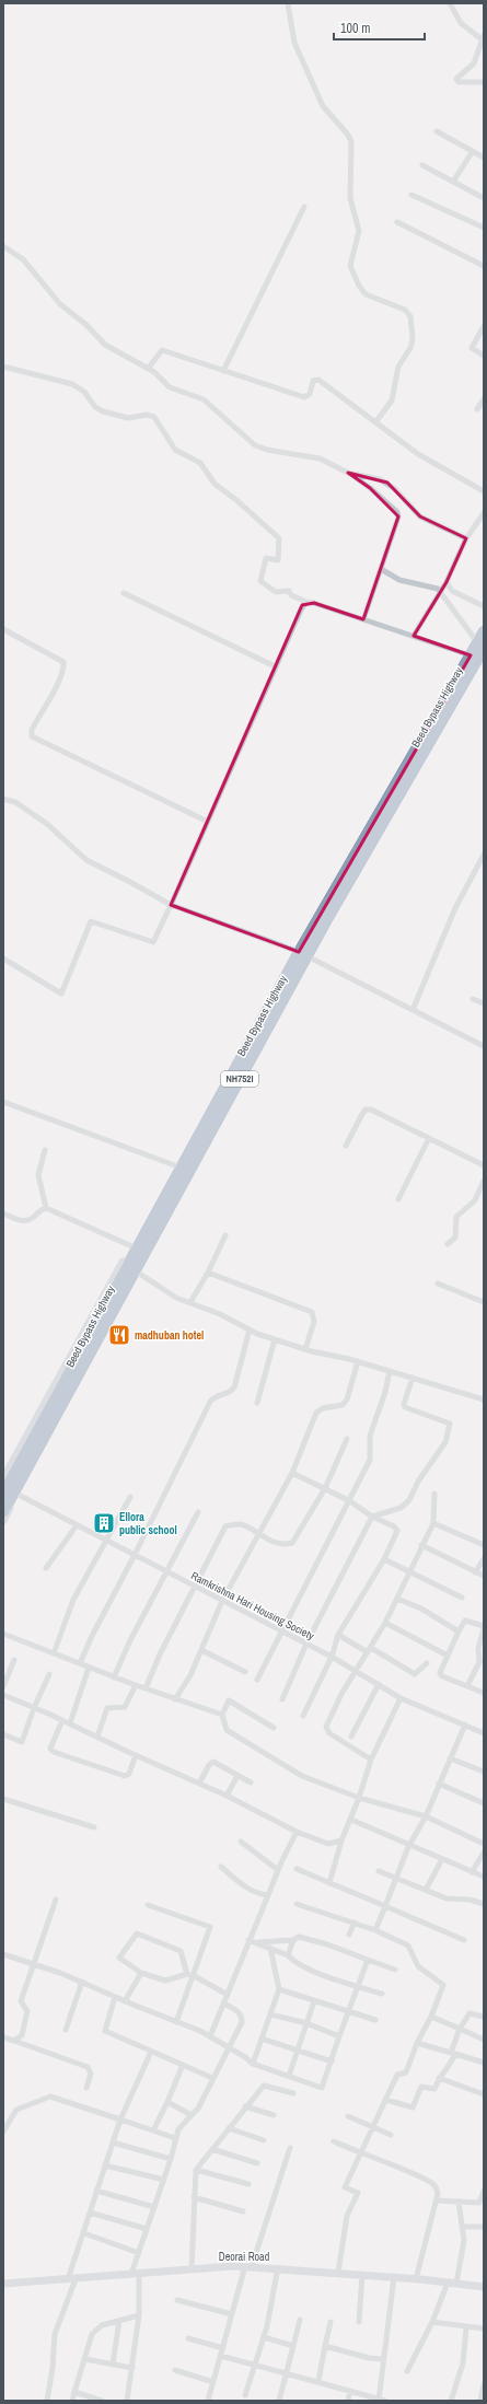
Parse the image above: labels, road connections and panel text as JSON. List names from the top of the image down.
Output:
{
  "streets": {
    "highway": ["Beed Bypass Highway", "NH752I"],
    "street": ["Ramkrishna Hari Housing Society", "Deorai Road"]
  },
  "crossings": [
    ["Beed Bypass Highway", "Ramkrishna Hari Housing Society"]
  ],
  "places": {
    "restaurant": ["madhuban hotel"],
    "building": ["Ellora public school"]
  },
  "scale_bar": "100 m"
}
